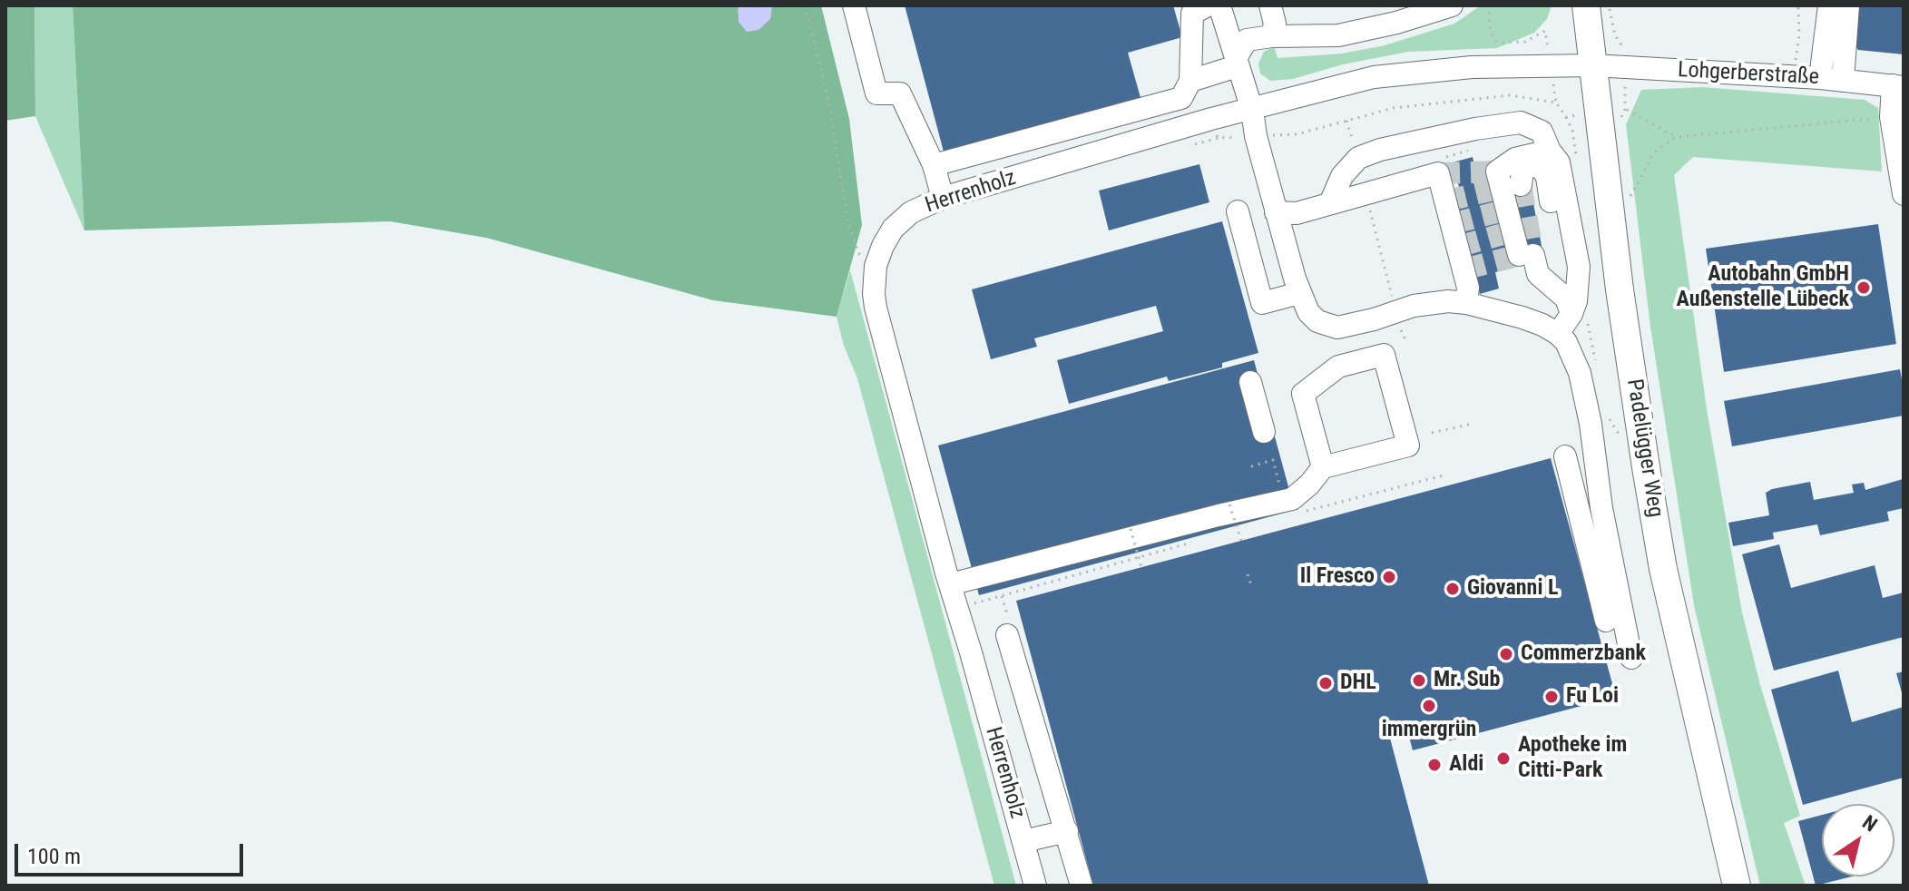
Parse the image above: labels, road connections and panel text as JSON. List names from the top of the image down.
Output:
{
  "streets": {
    "main road": ["Padelügger Weg"],
    "street": ["Lohgerberstraße", "Herrenholz"]
  },
  "crossings": [
    ["Lohgerberstraße", "Herrenholz"],
    ["Lohgerberstraße", "Padelügger Weg"],
    ["Herrenholz", "Padelügger Weg"]
  ],
  "places": [
    "Autobahn GmbH Außenstelle Lübeck",
    "Il Fresco",
    "Giovanni L",
    "Commerzbank",
    "Mr. Sub",
    "DHL",
    "Fu Loi",
    "immergrün",
    "Apotheke im Citti-Park",
    "Aldi"
  ],
  "scale_bar": "100 m",
  "north": "top right"
}
